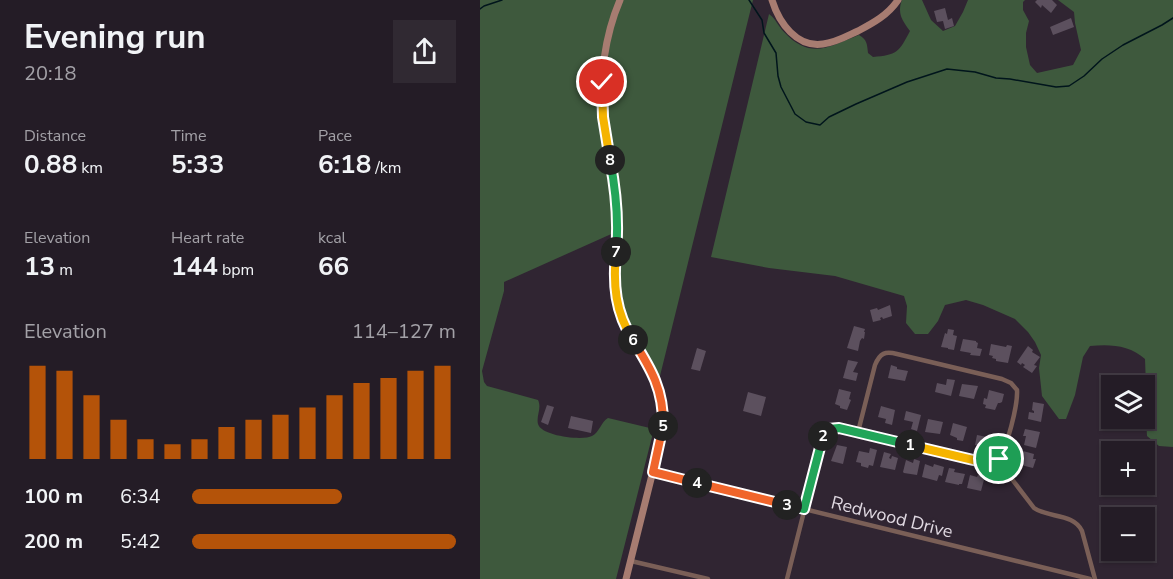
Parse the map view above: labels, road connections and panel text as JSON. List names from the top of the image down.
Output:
{
  "streets": {
    "street": ["Redwood Drive"]
  },
  "page": {
    "heading": ["Evening run", "20:18"],
    "stats": [
      ["Distance", "0.88 km"],
      ["Time", "5:33"],
      ["Pace", "6:18 /km"],
      ["Elevation", "13 m"],
      ["Heart rate", "144 bpm"],
      ["kcal", "66"]
    ],
    "pins": [
      "8",
      "7",
      "6",
      "5",
      "2",
      "1",
      "4",
      "3"
    ],
    "chart": ["Elevation", "114–127 m"],
    "map_buttons": ["+", "−"],
    "list": [
      {
        "name": "100 m",
        "note": "6:34"
      },
      {
        "name": "200 m",
        "note": "5:42"
      }
    ]
  }
}
